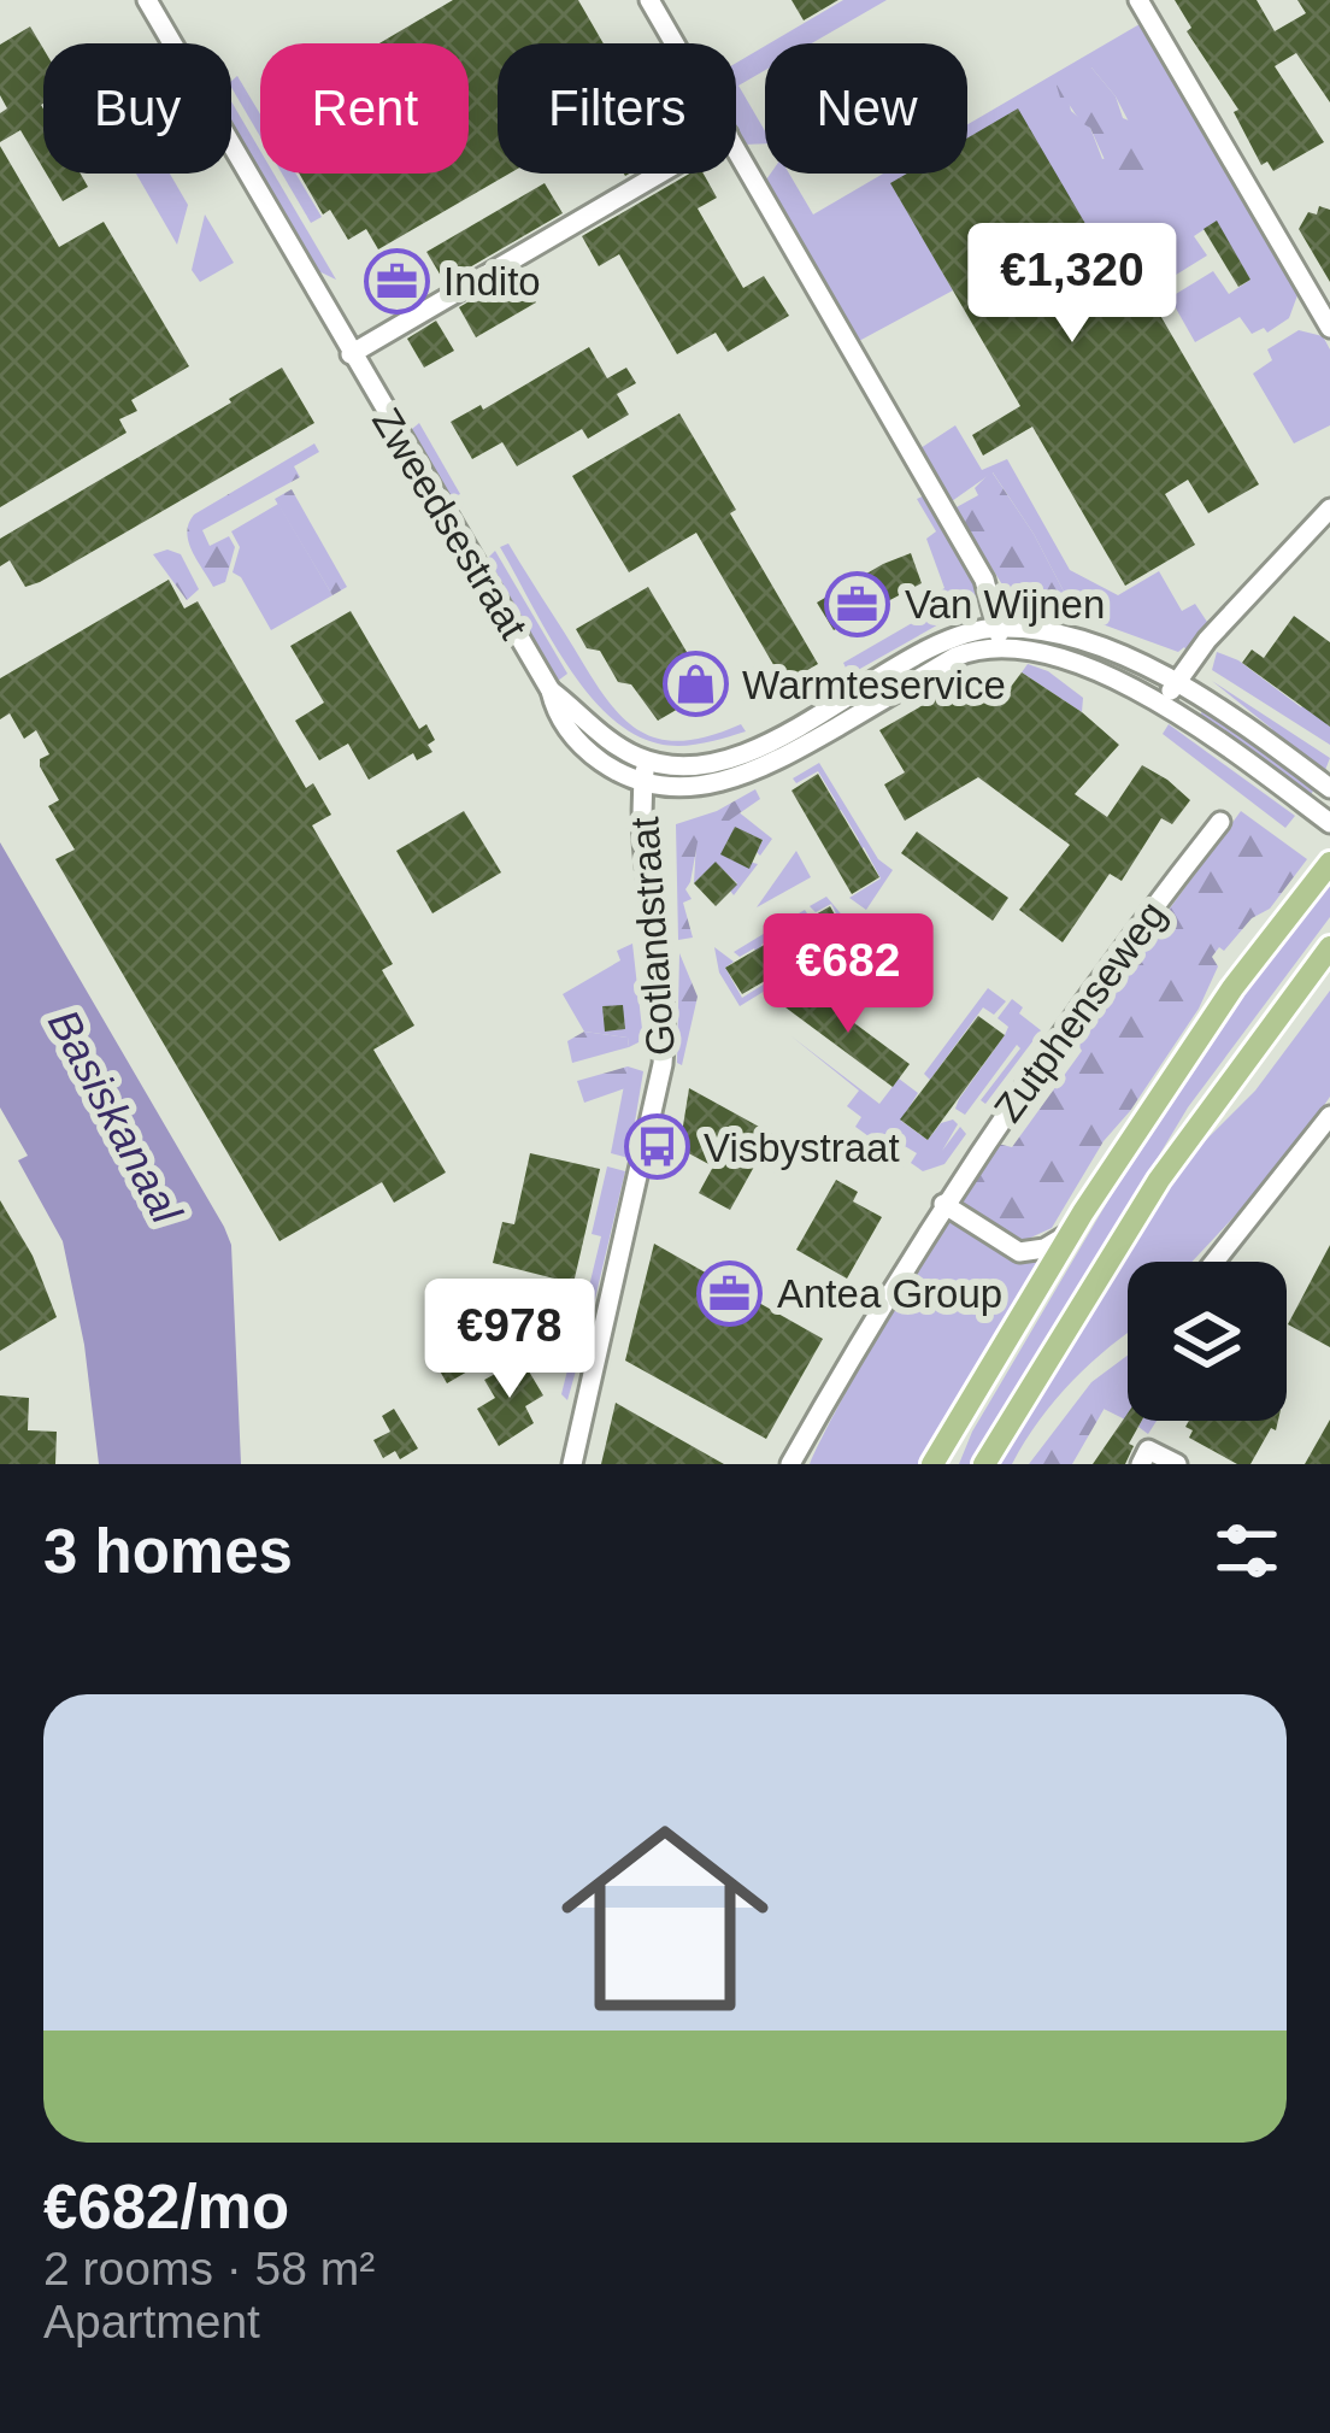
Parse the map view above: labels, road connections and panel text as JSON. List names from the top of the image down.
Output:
{
  "streets": {
    "street": ["Zweedsestraat", "Gotlandstraat", "Zutphenseweg"]
  },
  "crossings": [
    ["Zweedsestraat", "Gotlandstraat"]
  ],
  "water": ["Basiskanaal"],
  "places": {
    "office": ["Indito", "Van Wijnen", "Antea Group"],
    "shop": ["Warmteservice"],
    "bus stop": ["Visbystraat"]
  },
  "page": {
    "chip": [
      "Buy",
      "Rent",
      "Filters",
      "New"
    ],
    "price": ["€1,320", "€682", "€978"],
    "heading": "3 homes",
    "list": [
      {
        "name": "€682/mo",
        "note": "2 rooms · 58 m² · Apartment"
      }
    ]
  }
}
